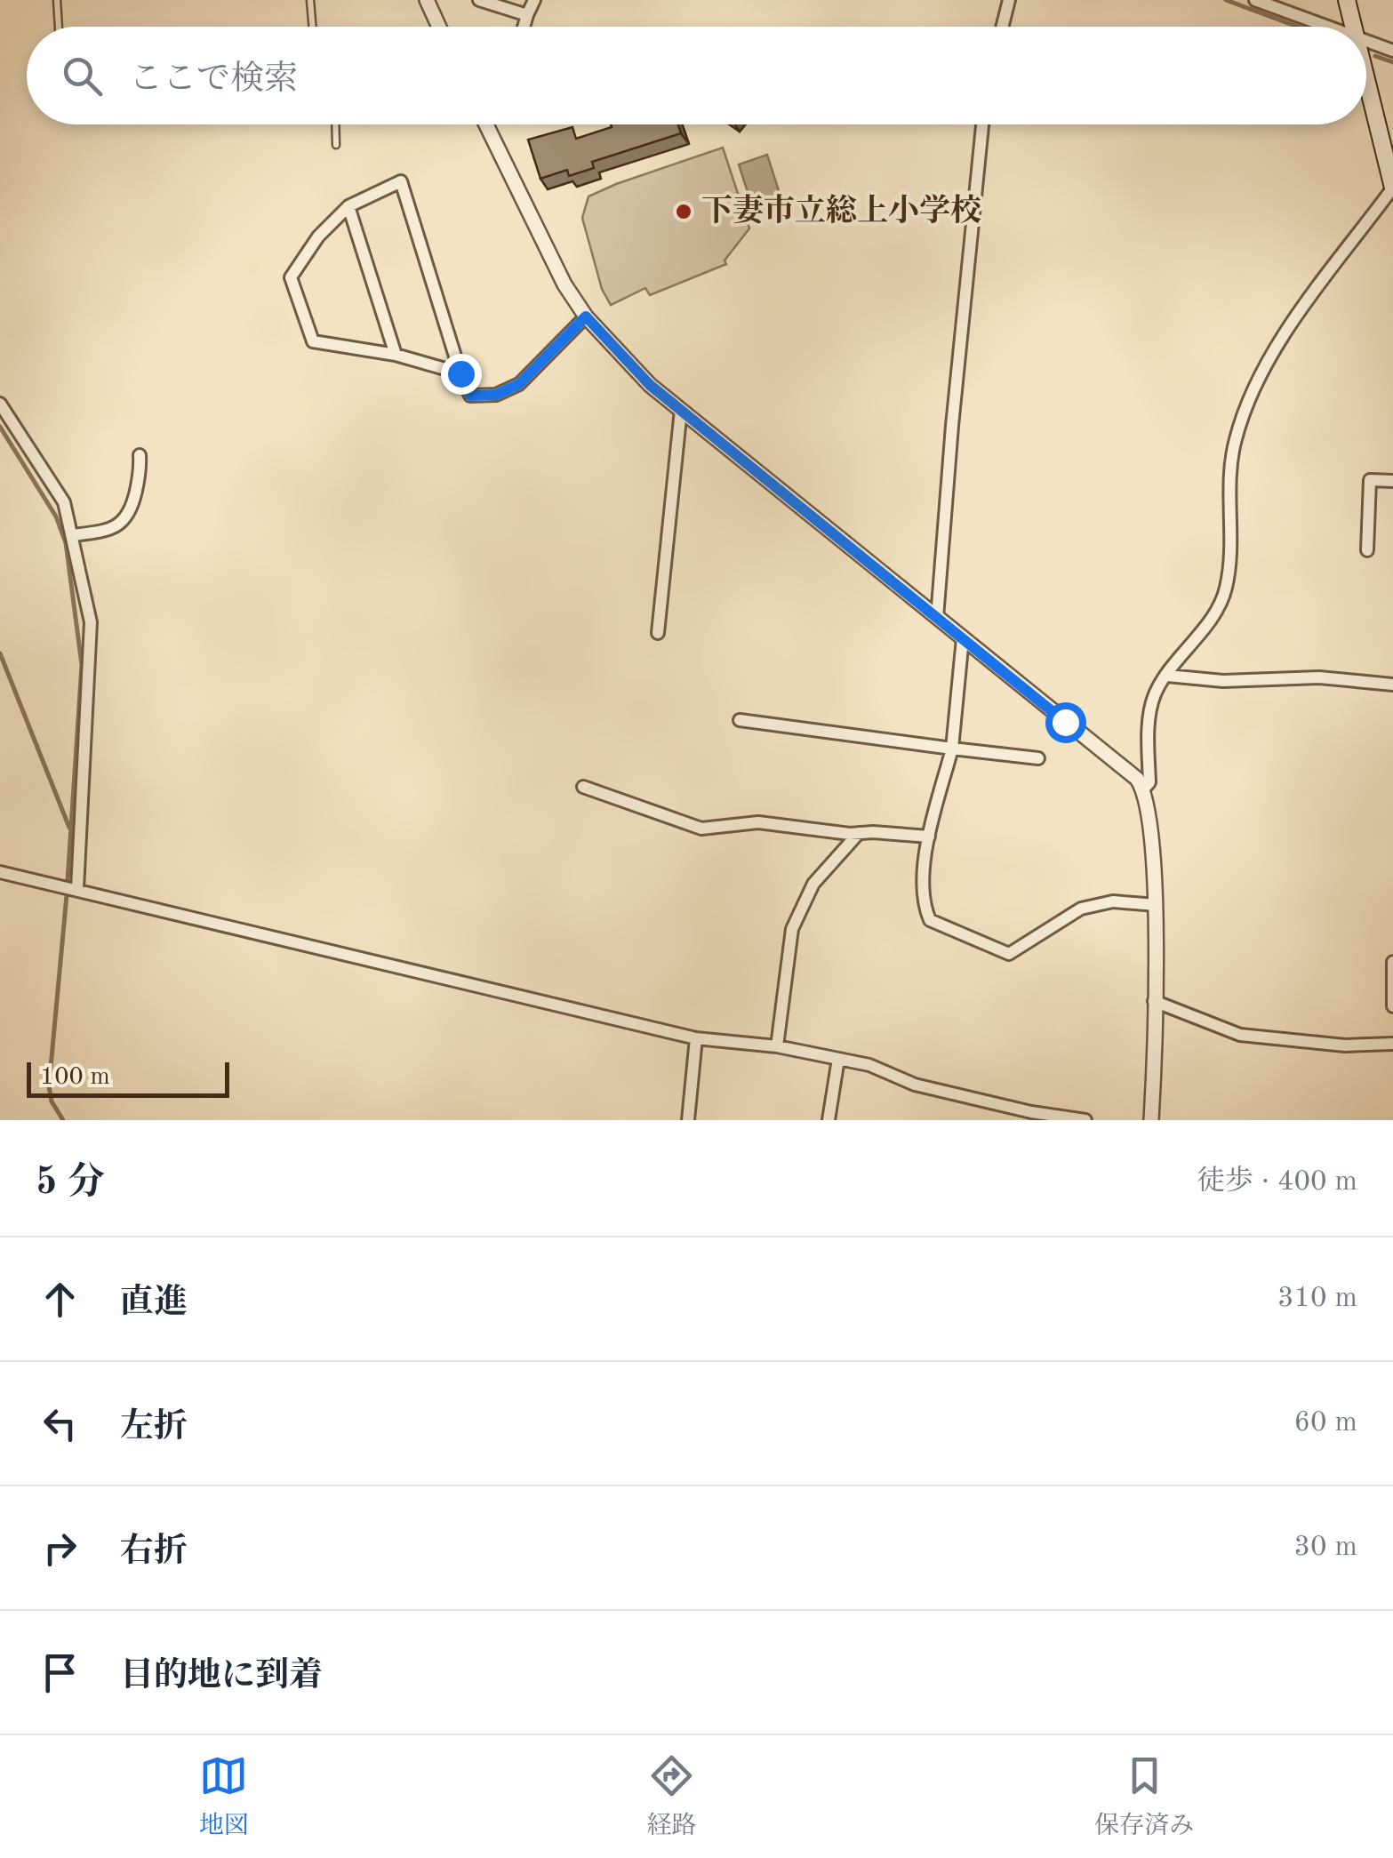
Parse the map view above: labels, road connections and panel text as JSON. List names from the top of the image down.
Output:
{
  "places": ["下妻市立総上小学校"],
  "scale_bar": "100 m",
  "page": {
    "search": "ここで検索",
    "scale": "100 m",
    "heading": ["5 分", "徒歩 · 400 m"],
    "list": [
      ["直進", "310 m"],
      ["左折", "60 m"],
      ["右折", "30 m"],
      "目的地に到着"
    ],
    "nav": ["地図", "経路", "保存済み"]
  }
}
